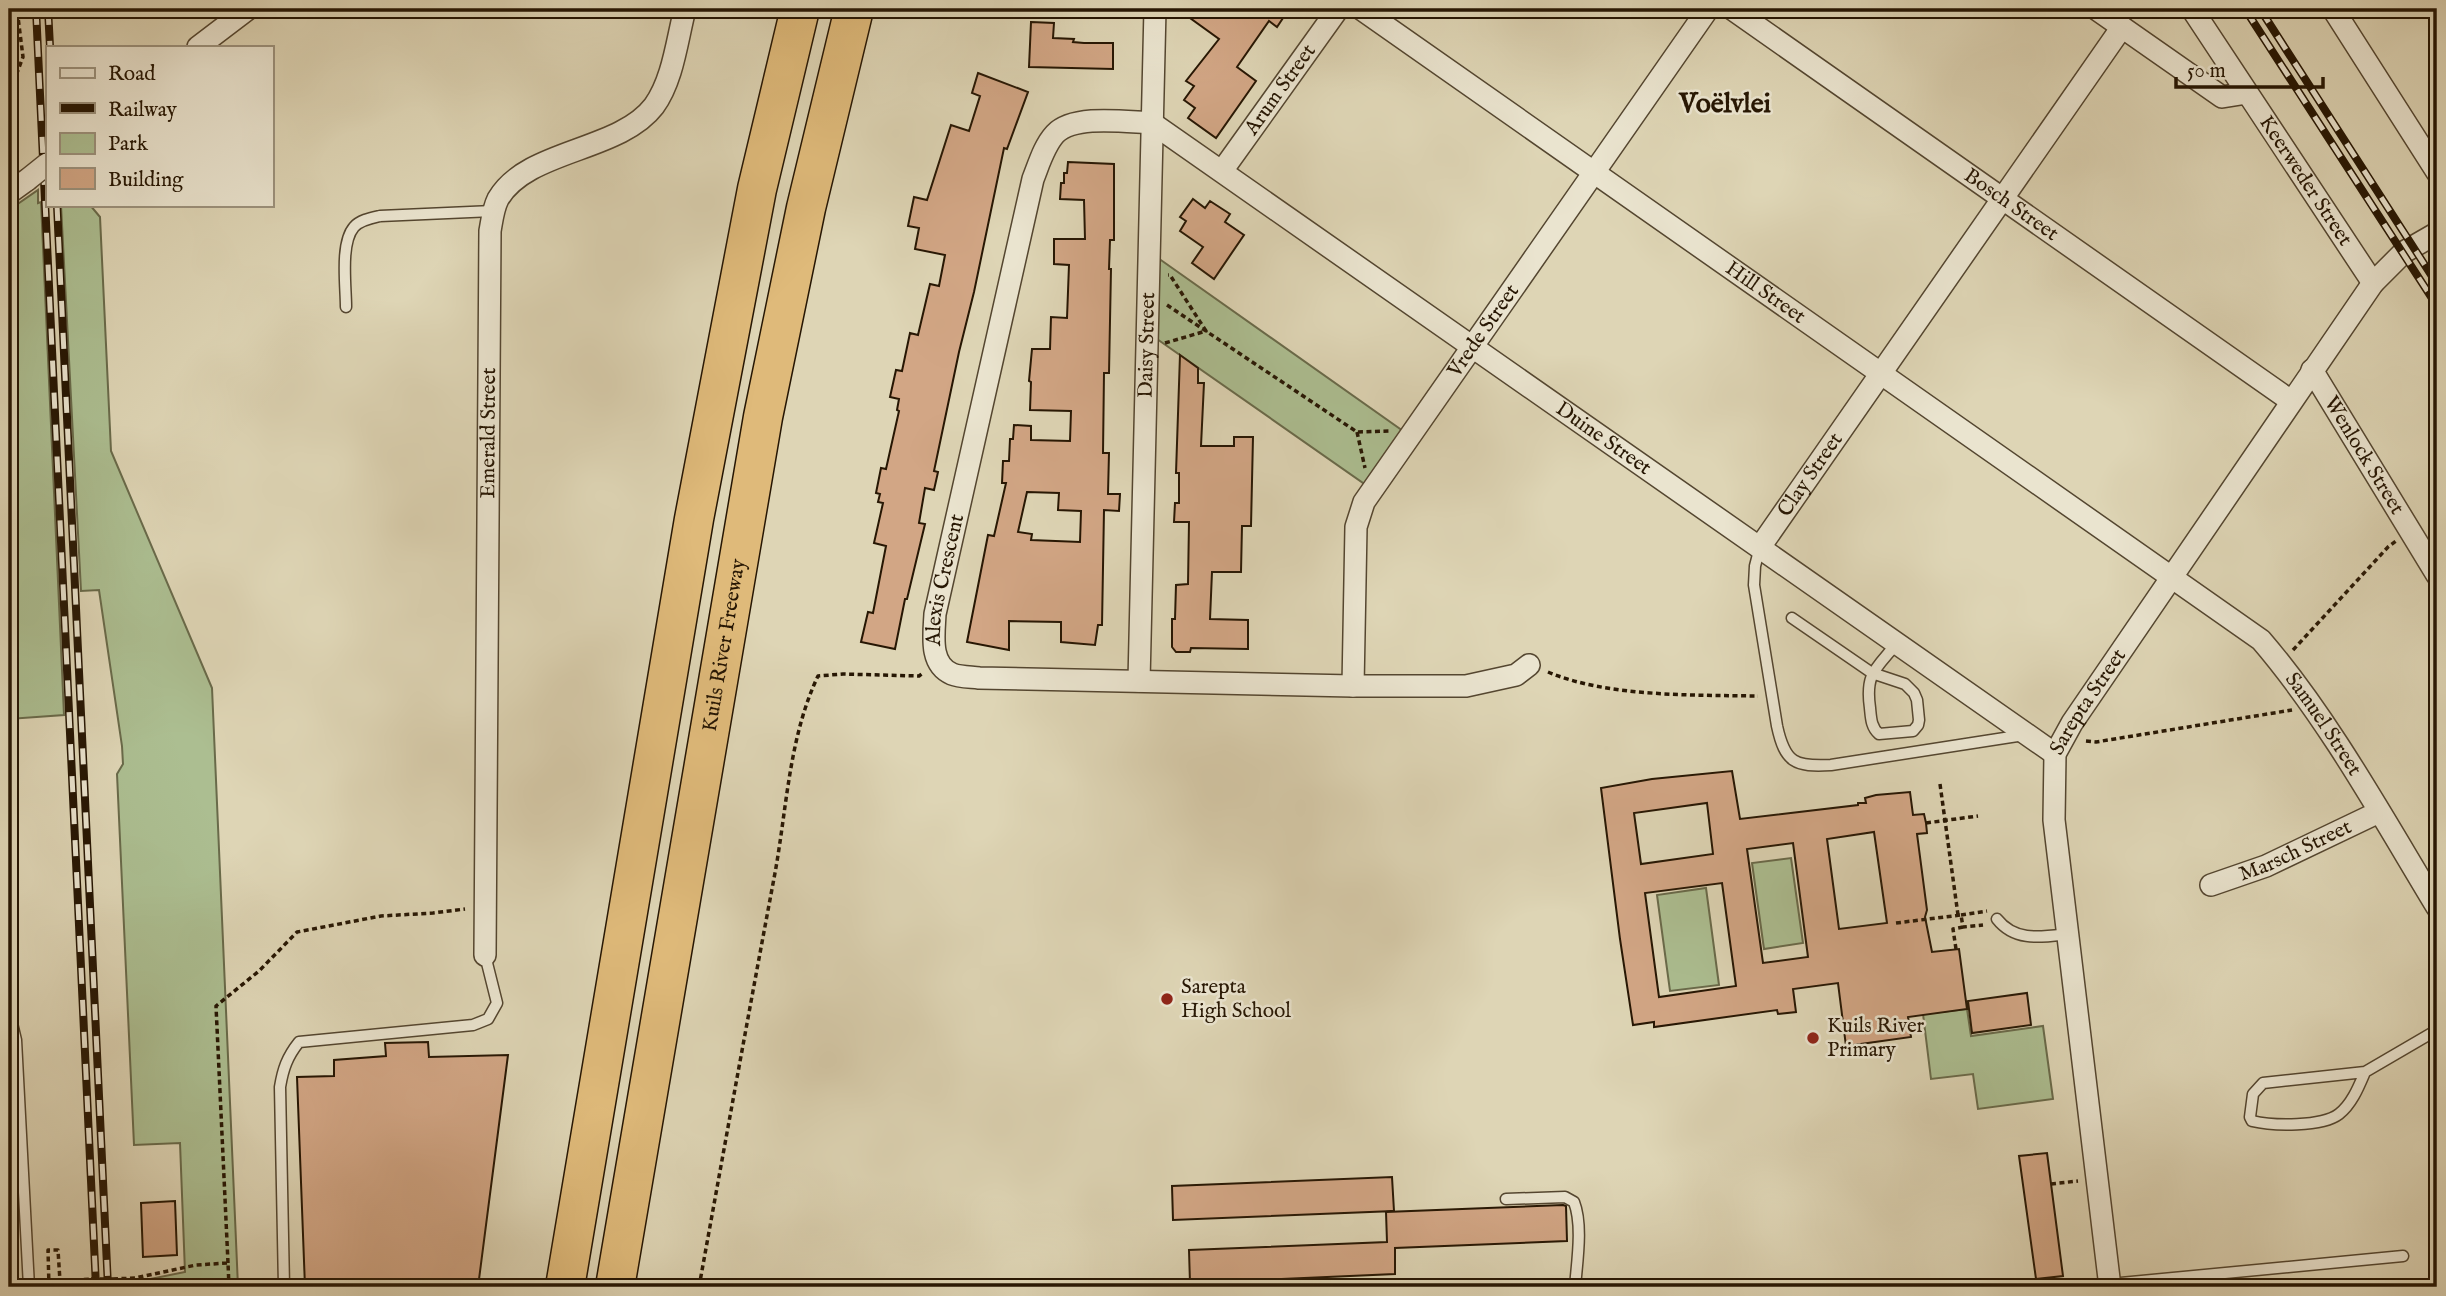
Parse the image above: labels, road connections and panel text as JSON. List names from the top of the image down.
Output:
{
  "streets": {
    "highway": ["Kuils River Freeway"],
    "street": [
      "Arum Street",
      "Keerweder Street",
      "Bosch Street",
      "Hill Street",
      "Vrede Street",
      "Daisy Street",
      "Emerald Street",
      "Duine Street",
      "Wenlock Street",
      "Clay Street",
      "Alexis Crescent",
      "Sarepta Street",
      "Samuel Street",
      "Marsch Street"
    ]
  },
  "crossings": [
    ["Arum Street", "Duine Street"],
    ["Keerweder Street", "Sarepta Street"],
    ["Bosch Street", "Clay Street"],
    ["Bosch Street", "Sarepta Street"],
    ["Hill Street", "Vrede Street"],
    ["Hill Street", "Clay Street"],
    ["Hill Street", "Sarepta Street"],
    ["Hill Street", "Samuel Street"],
    ["Vrede Street", "Duine Street"],
    ["Vrede Street", "Alexis Crescent"],
    ["Daisy Street", "Duine Street"],
    ["Daisy Street", "Alexis Crescent"],
    ["Duine Street", "Clay Street"],
    ["Duine Street", "Alexis Crescent"],
    ["Duine Street", "Sarepta Street"],
    ["Wenlock Street", "Sarepta Street"],
    ["Sarepta Street", "Samuel Street"],
    ["Samuel Street", "Marsch Street"]
  ],
  "districts": ["Voëlvlei"],
  "places": ["Sarepta High School", "Kuils River Primary"],
  "legend": [
    "Road",
    "Railway",
    "Park",
    "Building"
  ],
  "scale_bar": "50 m"
}
